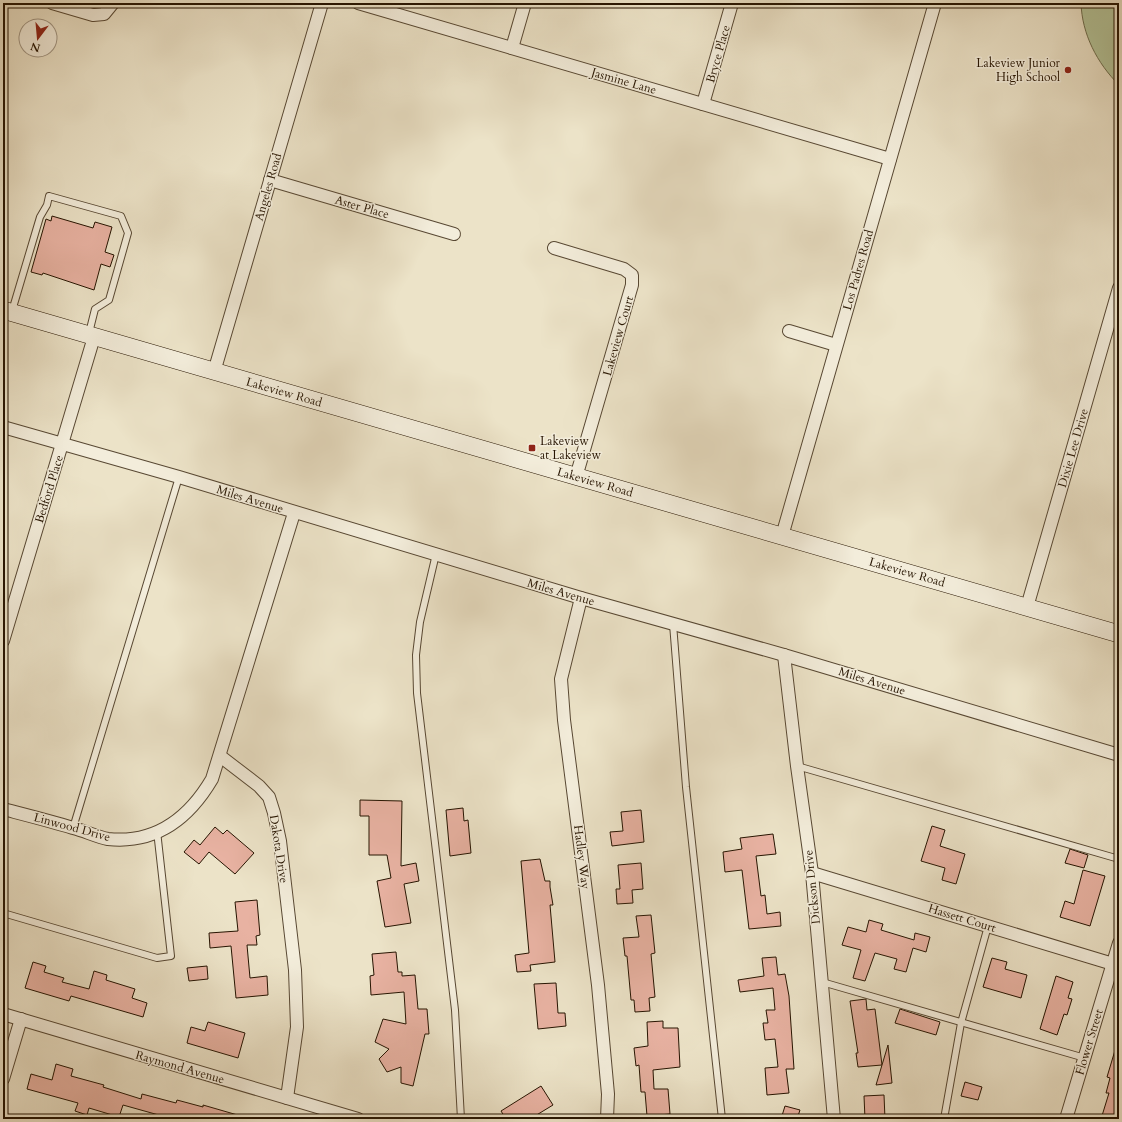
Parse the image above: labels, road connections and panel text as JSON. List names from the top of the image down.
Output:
{
  "streets": {
    "main road": ["Lakeview Road"],
    "street": [
      "Bryce Place",
      "Jasmine Lane",
      "Angeles Road",
      "Aster Place",
      "Los Padres Road",
      "Lakeview Court",
      "Dixie Lee Drive",
      "Bedford Place",
      "Miles Avenue",
      "Linwood Drive",
      "Dakota Drive",
      "Hadley Way",
      "Dickson Drive",
      "Hassett Court",
      "Flower Street",
      "Raymond Avenue"
    ]
  },
  "crossings": [
    ["Bryce Place", "Jasmine Lane"],
    ["Jasmine Lane", "Los Padres Road"],
    ["Angeles Road", "Aster Place"],
    ["Angeles Road", "Lakeview Road"],
    ["Los Padres Road", "Lakeview Road"],
    ["Lakeview Court", "Lakeview Road"],
    ["Lakeview Road", "Dixie Lee Drive"],
    ["Lakeview Road", "Bedford Place"],
    ["Bedford Place", "Miles Avenue"],
    ["Miles Avenue", "Hadley Way"],
    ["Miles Avenue", "Dickson Drive"],
    ["Linwood Drive", "Dakota Drive"],
    ["Dakota Drive", "Raymond Avenue"],
    ["Dickson Drive", "Hassett Court"],
    ["Hassett Court", "Flower Street"]
  ],
  "places": {
    "other": ["Lakeview Junior High School"],
    "transit": ["Lakeview at Lakeview"]
  },
  "north": "bottom"
}
